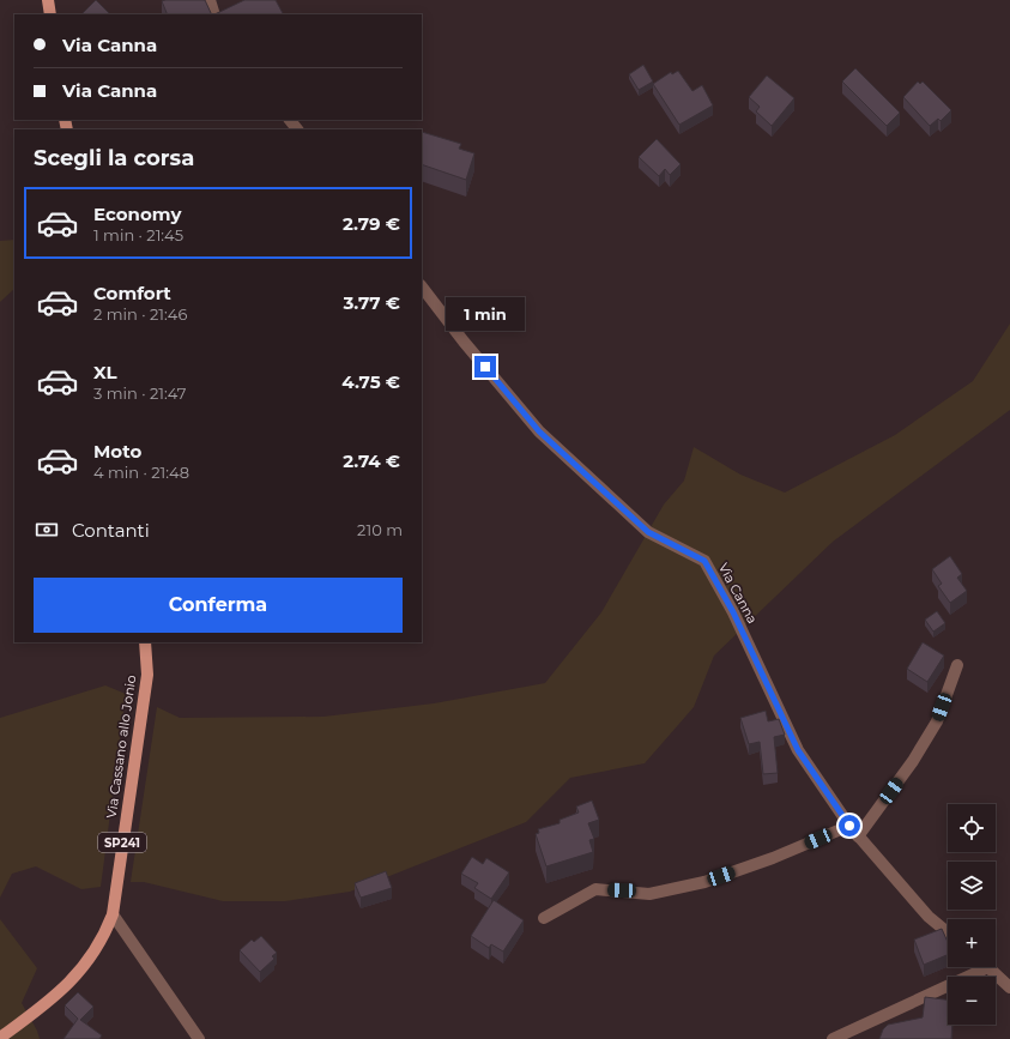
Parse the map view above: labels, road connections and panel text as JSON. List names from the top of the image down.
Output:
{
  "streets": {
    "main road": ["Via Cassano allo Jonio", "SP241"],
    "street": ["Via Canna"]
  },
  "page": {
    "banner": ["Via Canna", "Via Canna"],
    "heading": "Scegli la corsa",
    "list": [
      {
        "name": "Economy",
        "note": "1 min · 21:45",
        "value": "2.79 €"
      },
      {
        "name": "Comfort",
        "note": "2 min · 21:46",
        "value": "3.77 €"
      },
      {
        "name": "XL",
        "note": "3 min · 21:47",
        "value": "4.75 €"
      },
      {
        "name": "Moto",
        "note": "4 min · 21:48",
        "value": "2.74 €"
      }
    ],
    "bubble": "1 min",
    "pay": ["Contanti", "210 m"],
    "buttons": "Conferma",
    "map_buttons": ["+", "−"]
  }
}
